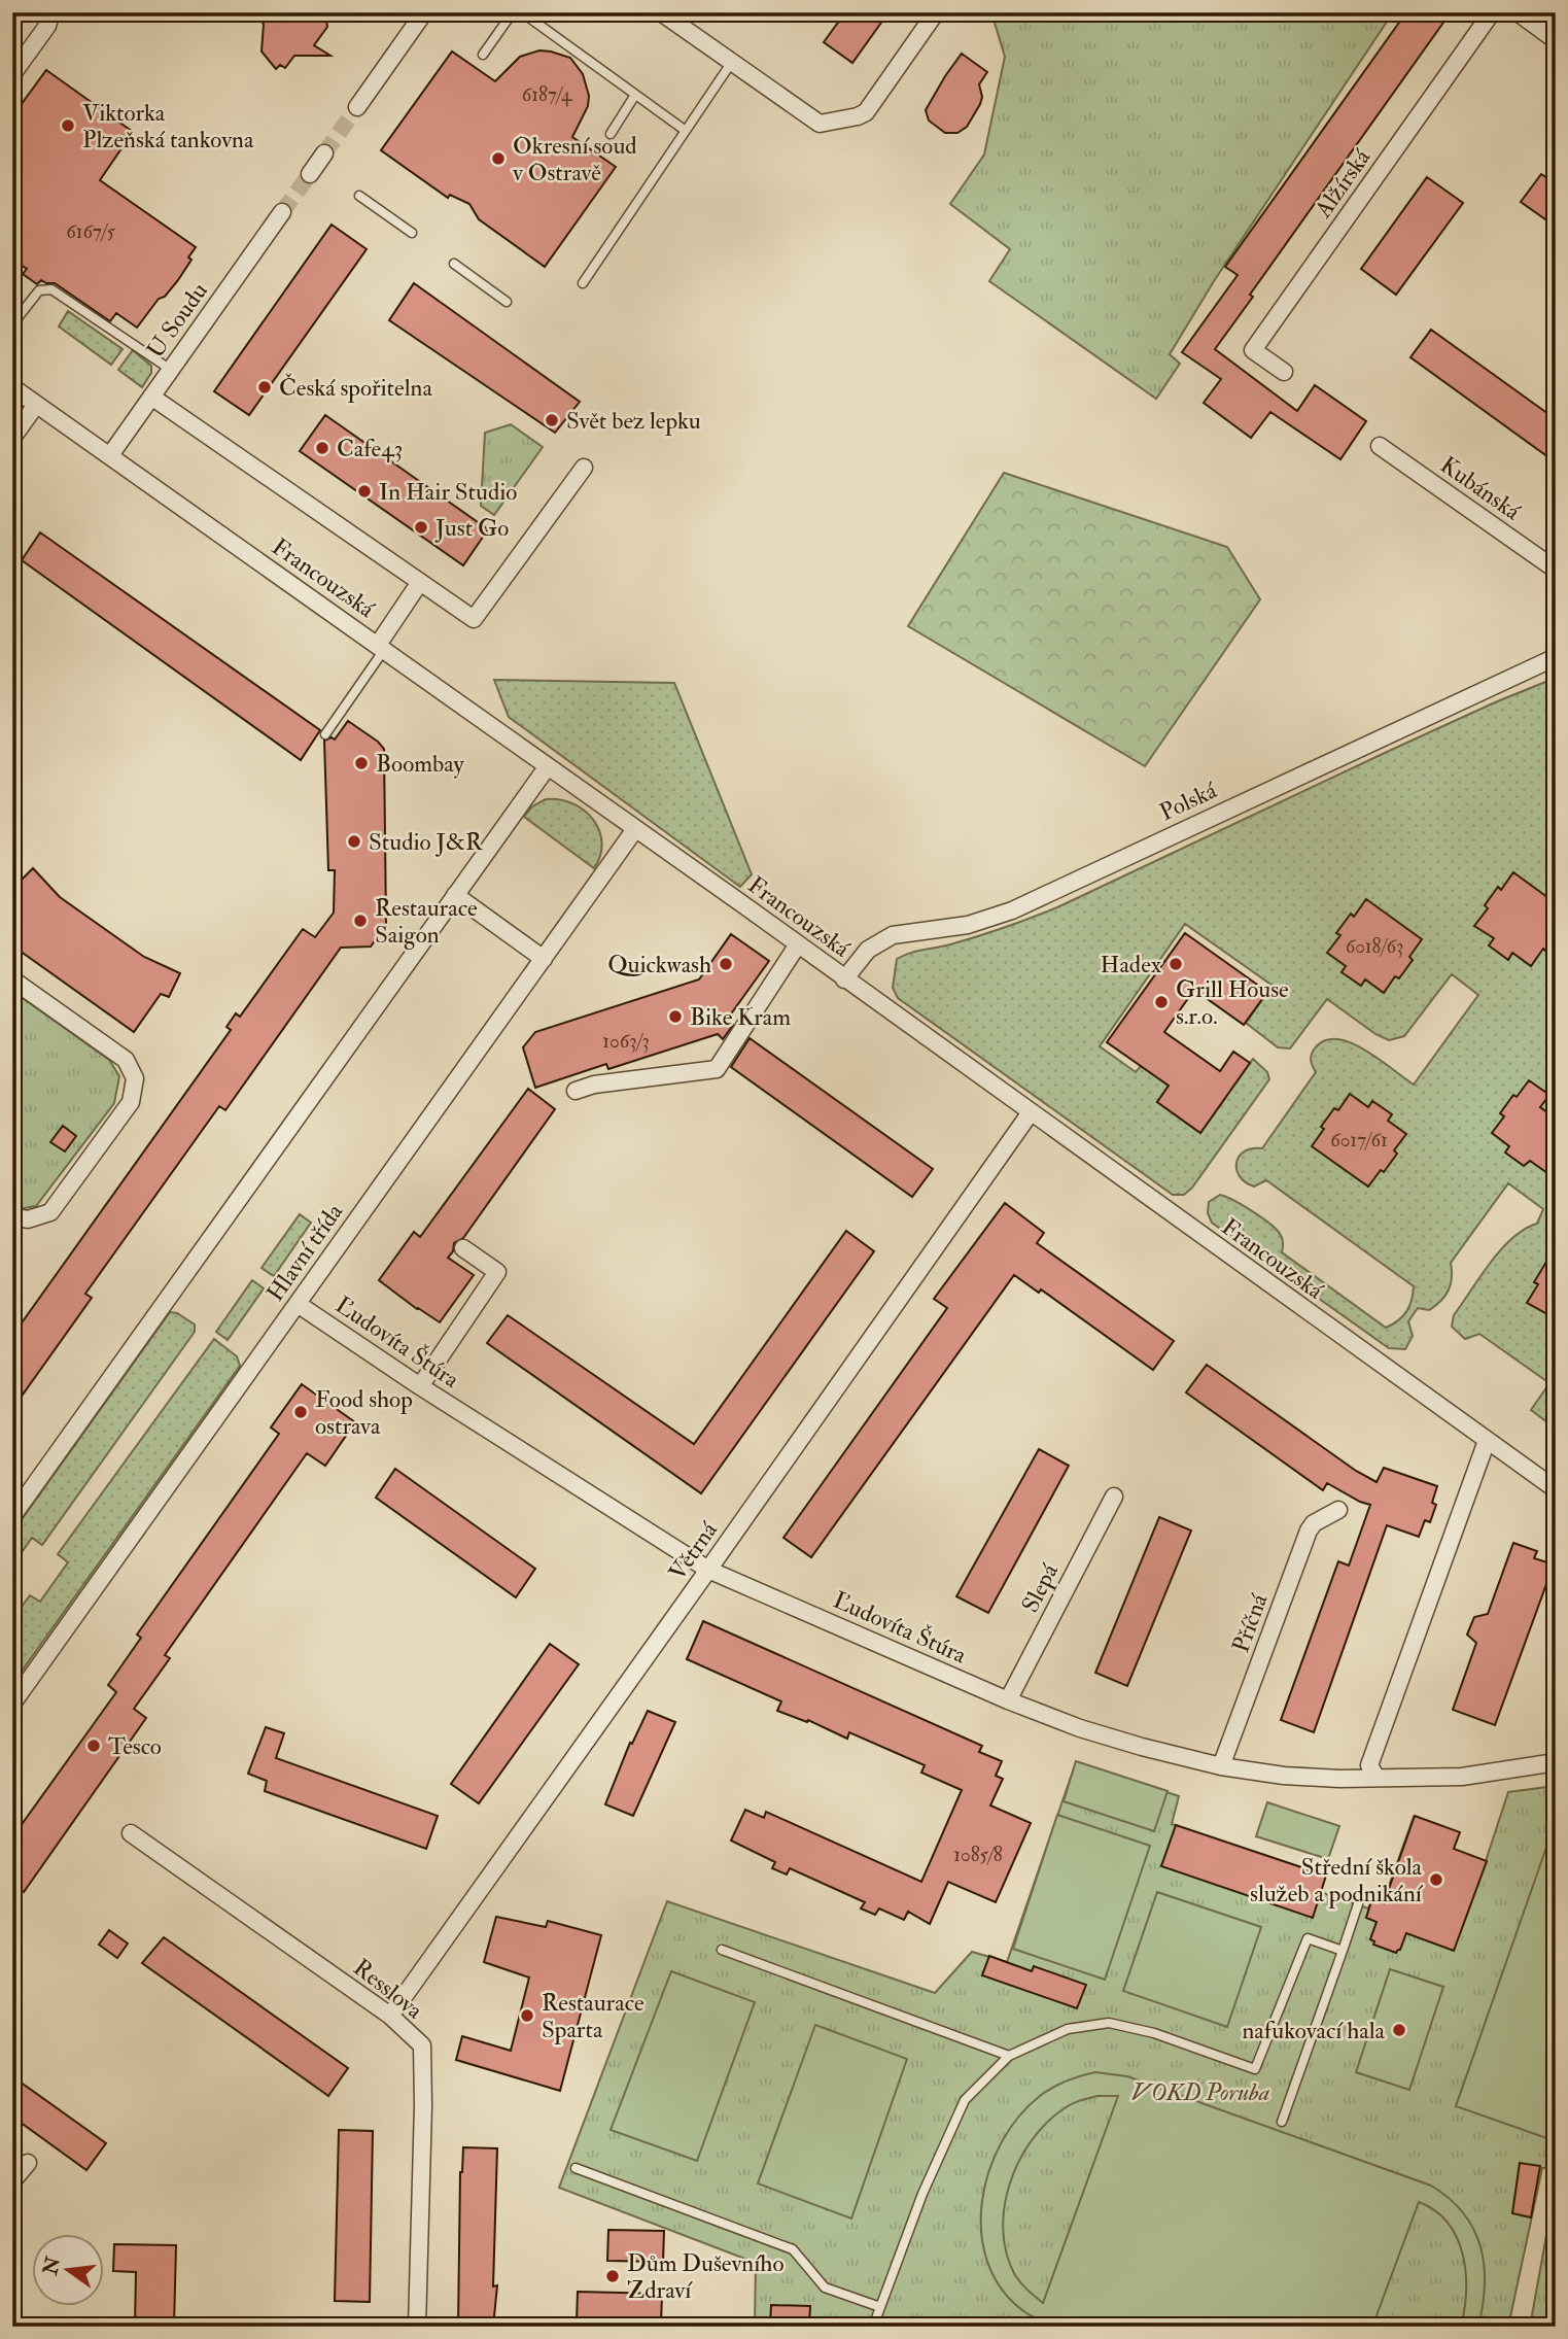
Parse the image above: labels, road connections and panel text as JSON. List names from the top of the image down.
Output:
{
  "streets": {
    "street": [
      "Alžírská",
      "U Soudu",
      "Kubánská",
      "Francouzská",
      "Polská",
      "Hlavní třída",
      "Ľudovíta Štúra",
      "Větrná",
      "Slepá",
      "Příčná",
      "Resslova"
    ]
  },
  "crossings": [
    ["U Soudu", "Francouzská"],
    ["Francouzská", "Polská"],
    ["Francouzská", "Hlavní třída"],
    ["Francouzská", "Větrná"],
    ["Hlavní třída", "Ľudovíta Štúra"],
    ["Ľudovíta Štúra", "Větrná"],
    ["Ľudovíta Štúra", "Slepá"],
    ["Ľudovíta Štúra", "Příčná"],
    ["Větrná", "Resslova"]
  ],
  "parks": ["VOKD Poruba"],
  "places": [
    "Viktorka Plzeňská tankovna",
    "Okresní soud v Ostravě",
    "Česká spořitelna",
    "Svět bez lepku",
    "Cafe43",
    "In Hair Studio",
    "Just Go",
    "Boombay",
    "Studio J&R",
    "Restaurace Saigon",
    "Quickwash",
    "Hadex",
    "Grill House s.r.o.",
    "Bike Kram",
    "Food shop ostrava",
    "Tesco",
    "Střední škola služeb a podnikání",
    "Restaurace Sparta",
    "nafukovací hala",
    "Dům Duševního Zdraví"
  ],
  "house_numbers": [
    "6187/4",
    "6167/5",
    "6018/63",
    "1063/3",
    "6017/61",
    "1085/8"
  ],
  "north": "left"
}
